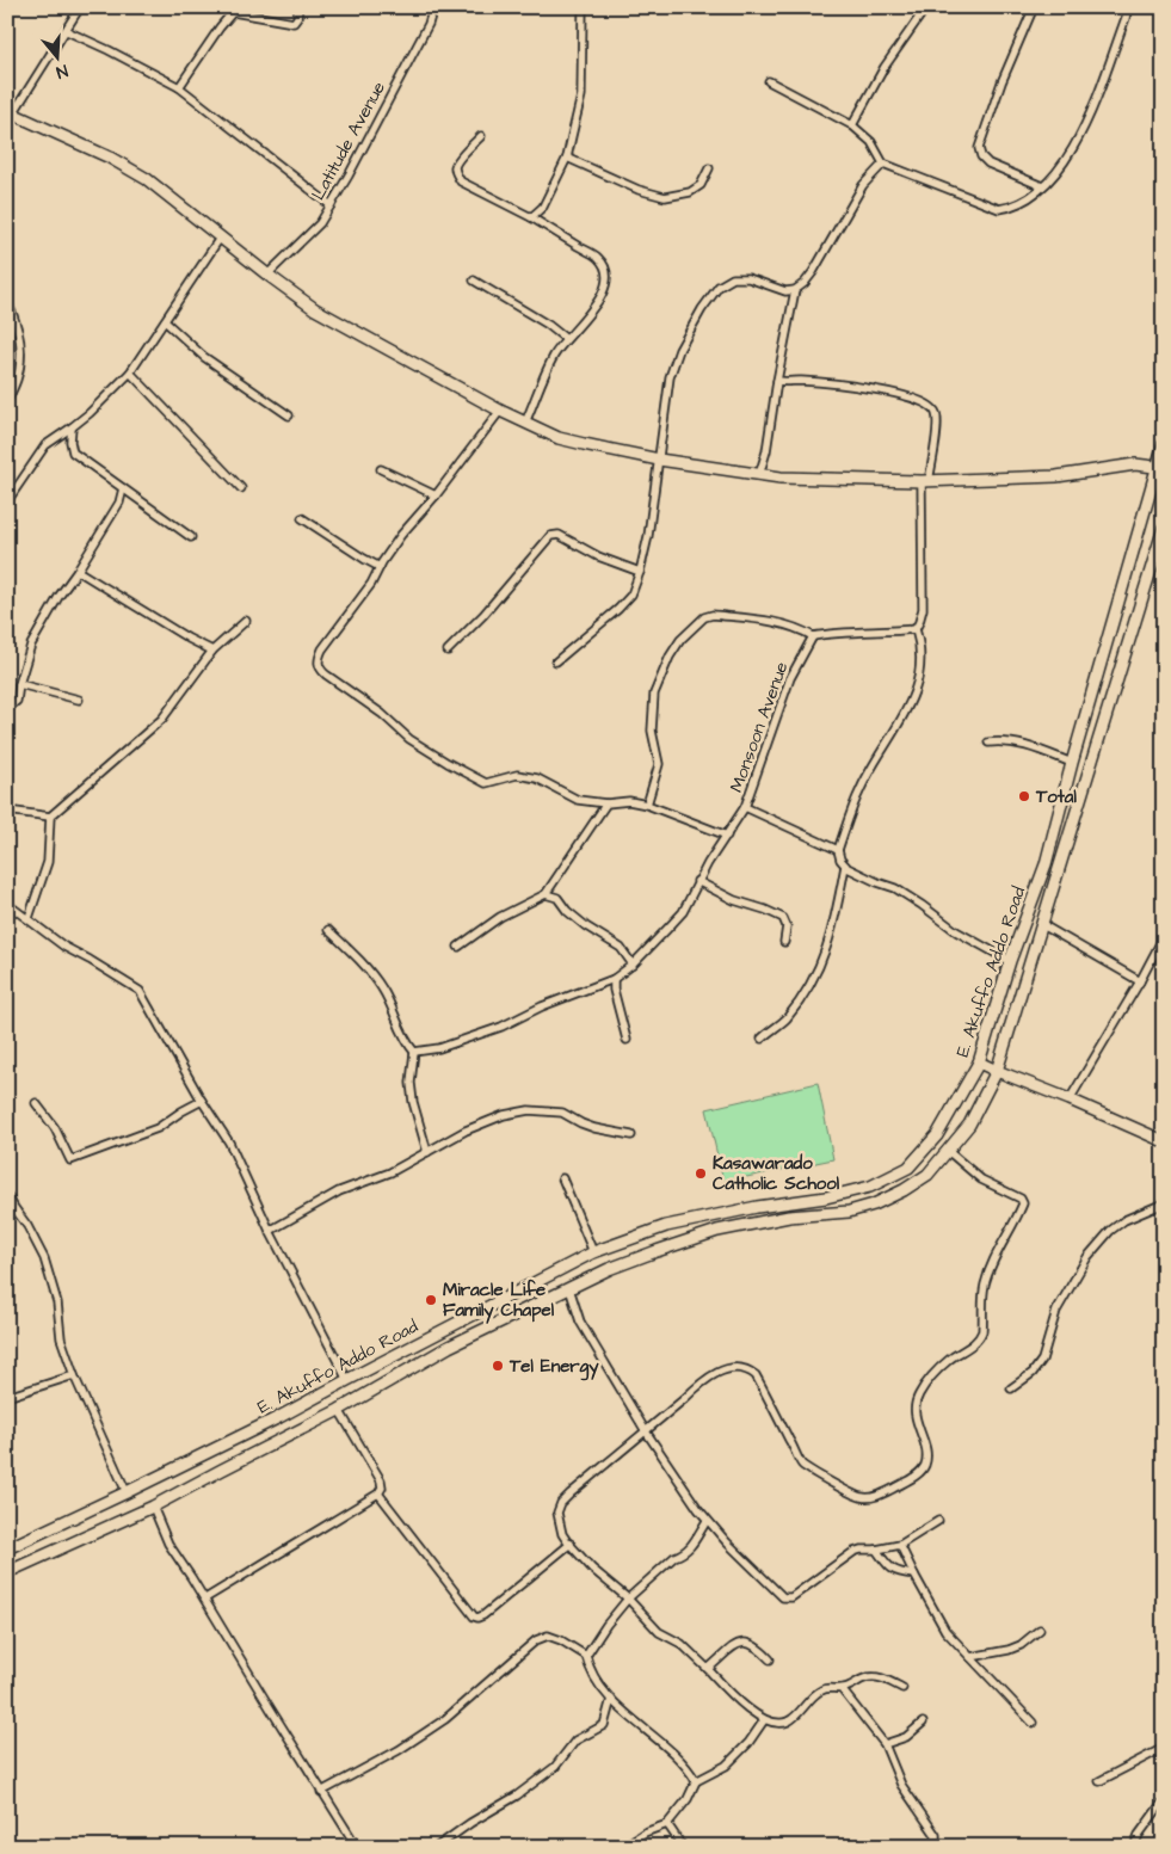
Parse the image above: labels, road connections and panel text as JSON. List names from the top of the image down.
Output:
{
  "streets": {
    "main road": ["E. Akuffo Addo Road"],
    "street": ["Latitude Avenue", "Monsoon Avenue"]
  },
  "places": [
    "Total",
    "Kasawarado Catholic School",
    "Miracle Life Family Chapel",
    "Tel Energy"
  ],
  "north": "bottom"
}
